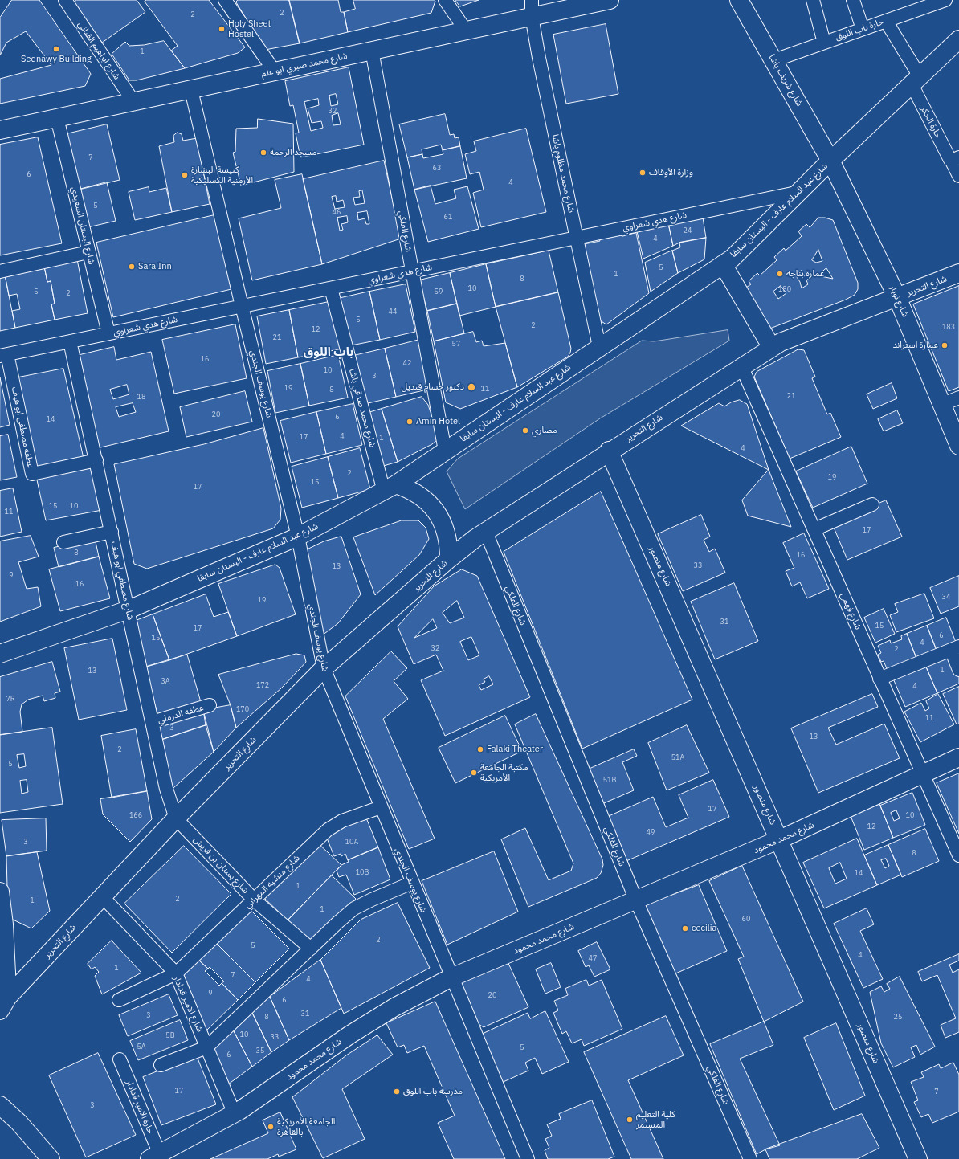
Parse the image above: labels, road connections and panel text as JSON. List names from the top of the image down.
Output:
{
  "streets": {
    "main road": [
      "شارع محمد صبري ابو علم",
      "شارع شريف باشا",
      "شارع عبد السلام عارف - البستان سابقا",
      "شارع التحرير",
      "شارع نوبار",
      "شارع منصور",
      "شارع محمد محمود"
    ],
    "street": [
      "حارة باب اللوق",
      "شارع ابراهيم القباني",
      "حارة الحكر",
      "شارع محمد مظلوم باشا",
      "شارع هدي شعراوي",
      "شارع البستان السعيدي",
      "شارع الفلكي",
      "شارع يوسف الجندي",
      "شارع محمد صدقي باشا",
      "عطفه مصطفى ابو هيف",
      "شارع مصطفي ابو هيف",
      "شارع فهمي",
      "عطفه الدرملي",
      "شارع بستان بن قريش",
      "شارع منشيه المهراني",
      "شارع الامير قدادار",
      "حارة الامير قدادار"
    ]
  },
  "crossings": [
    ["حارة باب اللوق", "شارع شريف باشا"],
    ["حارة باب اللوق", "حارة الحكر"],
    ["شارع ابراهيم القباني", "شارع محمد صبري ابو علم"],
    ["شارع محمد صبري ابو علم", "شارع محمد مظلوم باشا"],
    ["شارع محمد صبري ابو علم", "شارع البستان السعيدي"],
    ["شارع محمد صبري ابو علم", "شارع الفلكي"],
    ["شارع محمد صبري ابو علم", "شارع يوسف الجندي"],
    ["شارع شريف باشا", "شارع عبد السلام عارف - البستان سابقا"],
    ["شارع شريف باشا", "شارع نوبار"],
    ["حارة الحكر", "شارع عبد السلام عارف - البستان سابقا"],
    ["شارع محمد مظلوم باشا", "شارع عبد السلام عارف - البستان سابقا"],
    ["شارع محمد مظلوم باشا", "شارع هدي شعراوي"],
    ["شارع عبد السلام عارف - البستان سابقا", "شارع هدي شعراوي"],
    ["شارع عبد السلام عارف - البستان سابقا", "شارع الفلكي"],
    ["شارع عبد السلام عارف - البستان سابقا", "شارع نوبار"],
    ["شارع عبد السلام عارف - البستان سابقا", "شارع يوسف الجندي"],
    ["شارع عبد السلام عارف - البستان سابقا", "شارع محمد صدقي باشا"],
    ["شارع عبد السلام عارف - البستان سابقا", "شارع مصطفي ابو هيف"],
    ["شارع هدي شعراوي", "شارع البستان السعيدي"],
    ["شارع هدي شعراوي", "شارع الفلكي"],
    ["شارع هدي شعراوي", "شارع يوسف الجندي"],
    ["شارع هدي شعراوي", "شارع محمد صدقي باشا"],
    ["شارع هدي شعراوي", "عطفه مصطفى ابو هيف"],
    ["شارع هدي شعراوي", "شارع مصطفي ابو هيف"],
    ["شارع الفلكي", "شارع التحرير"],
    ["شارع الفلكي", "شارع محمد محمود"],
    ["شارع التحرير", "شارع نوبار"],
    ["شارع التحرير", "شارع يوسف الجندي"],
    ["شارع التحرير", "شارع منصور"],
    ["شارع التحرير", "شارع مصطفي ابو هيف"],
    ["شارع التحرير", "شارع فهمي"],
    ["شارع التحرير", "شارع بستان بن قريش"],
    ["شارع التحرير", "شارع الامير قدادار"],
    ["شارع يوسف الجندي", "شارع محمد محمود"],
    ["شارع يوسف الجندي", "شارع منشيه المهراني"],
    ["عطفه مصطفى ابو هيف", "شارع مصطفي ابو هيف"],
    ["شارع منصور", "شارع محمد محمود"],
    ["شارع مصطفي ابو هيف", "عطفه الدرملي"],
    ["شارع مصطفي ابو هيف", "شارع بستان بن قريش"],
    ["شارع فهمي", "شارع محمد محمود"],
    ["شارع محمد محمود", "شارع الامير قدادار"],
    ["شارع محمد محمود", "حارة الامير قدادار"],
    ["شارع بستان بن قريش", "شارع منشيه المهراني"],
    ["شارع منشيه المهراني", "شارع الامير قدادار"]
  ],
  "districts": ["باب اللوق"],
  "places": [
    "Holy Sheet Hostel",
    "Sednawy Building",
    "مسجد الرحمة",
    "وزارة الأوقاف",
    "كنيسة البشارة الأرمنية الكسليكية",
    "Sara Inn",
    "عمارة بناجه",
    "عمارة استراند",
    "دكتور حسام قنديل",
    "Amin Hotel",
    "مصاري",
    "Falaki Theater",
    "مكتبة الجامعة الأمريكية",
    "cecilia",
    "مدرسة باب اللوق",
    "كلية التعليم المستمر",
    "الجامعة الأمريكية بالقاهرة"
  ],
  "house_numbers": [
    "2",
    "2",
    "1",
    "32",
    "7",
    "63",
    "6",
    "4",
    "5",
    "46",
    "61",
    "24",
    "4",
    "5",
    "1",
    "8",
    "10",
    "180",
    "5",
    "59",
    "2",
    "44",
    "5",
    "2",
    "183",
    "12",
    "21",
    "57",
    "16",
    "42",
    "10",
    "3",
    "19",
    "11",
    "8",
    "21",
    "18",
    "20",
    "6",
    "14",
    "4",
    "17",
    "1",
    "4",
    "2",
    "19",
    "15",
    "17",
    "15",
    "10",
    "11",
    "17",
    "8",
    "16",
    "33",
    "13",
    "9",
    "16",
    "34",
    "19",
    "31",
    "15",
    "17",
    "6",
    "15",
    "4",
    "32",
    "2",
    "1",
    "13",
    "3A",
    "172",
    "4",
    "7R",
    "170",
    "11",
    "3",
    "13",
    "2",
    "51A",
    "5",
    "51B",
    "17",
    "166",
    "10",
    "12",
    "49",
    "3",
    "10A",
    "8",
    "10B",
    "14",
    "1",
    "2",
    "1",
    "1",
    "60",
    "2",
    "5",
    "4",
    "47",
    "1",
    "7",
    "4",
    "9",
    "20",
    "6",
    "31",
    "3",
    "8",
    "25",
    "10",
    "5B",
    "33",
    "5A",
    "5",
    "35",
    "6",
    "17",
    "7",
    "3"
  ]
}
